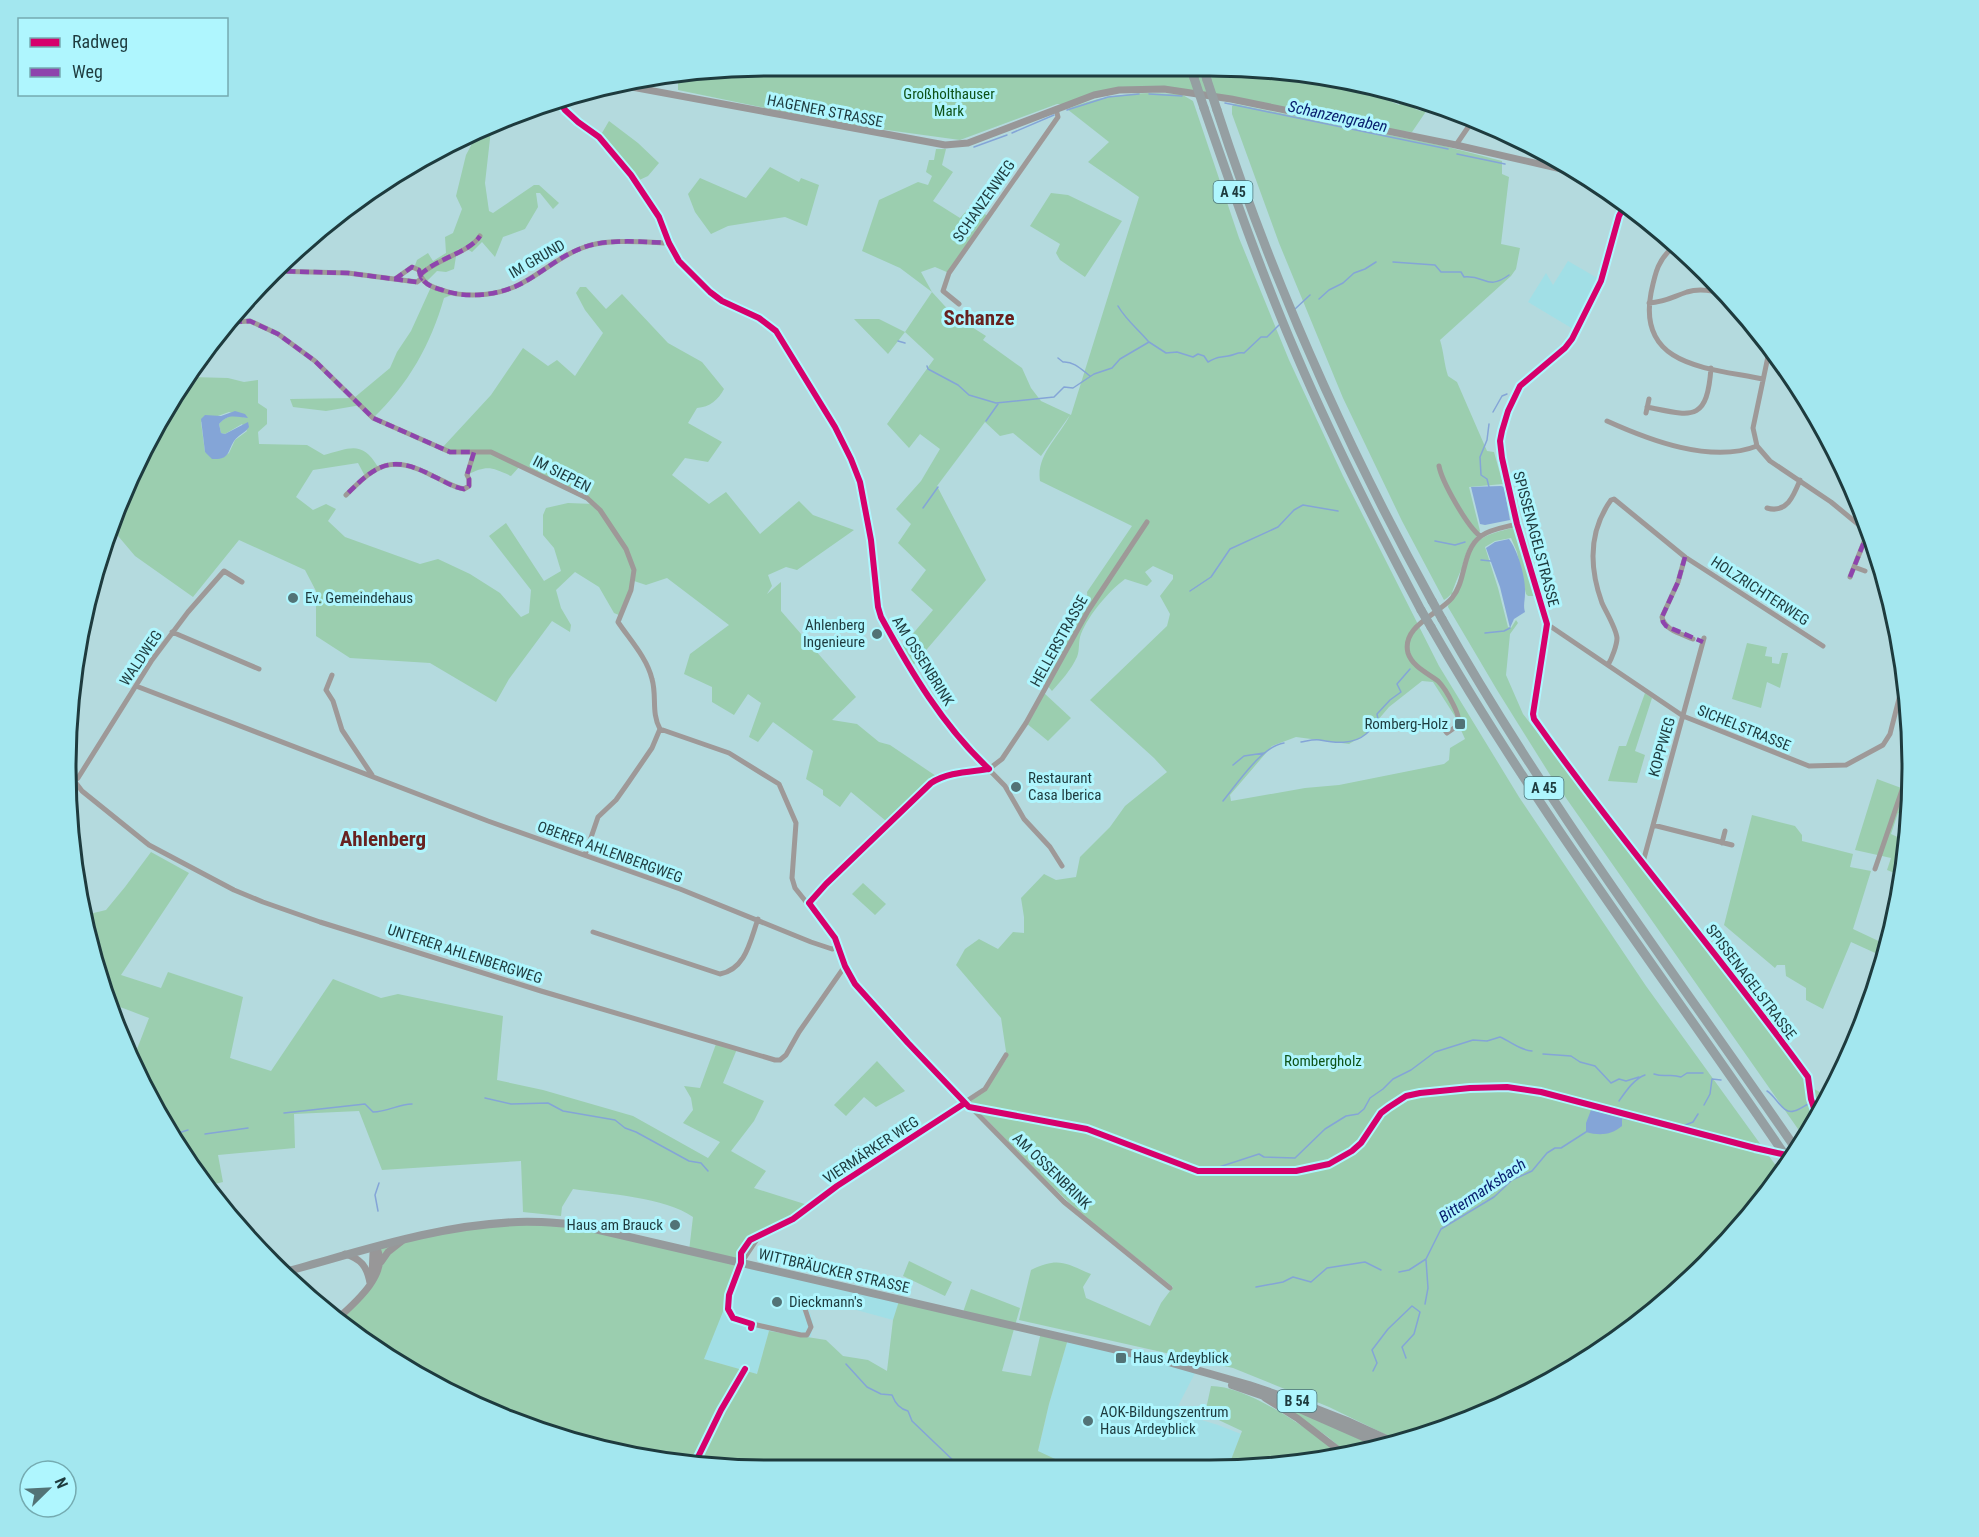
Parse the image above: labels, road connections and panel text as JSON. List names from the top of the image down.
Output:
{
  "streets": {
    "highway": ["A 45"],
    "main road": ["HAGENER STRASSE", "WITTBRÄUCKER STRASSE", "B 54"],
    "street": [
      "SCHANZENWEG",
      "IM GRUND",
      "IM SIEPEN",
      "SPISSENAGELSTRASSE",
      "HOLZRICHTERWEG",
      "HELLERSTRASSE",
      "WALDWEG",
      "AM OSSENBRINK",
      "SICHELSTRASSE",
      "KOPPWEG",
      "OBERER AHLENBERGWEG",
      "UNTERER AHLENBERGWEG",
      "VIERMÄRKER WEG"
    ]
  },
  "crossings": [
    ["HAGENER STRASSE", "SCHANZENWEG"],
    ["IM GRUND", "AM OSSENBRINK"],
    ["SPISSENAGELSTRASSE", "SICHELSTRASSE"],
    ["SPISSENAGELSTRASSE", "KOPPWEG"],
    ["HOLZRICHTERWEG", "SICHELSTRASSE"],
    ["HELLERSTRASSE", "AM OSSENBRINK"],
    ["WALDWEG", "OBERER AHLENBERGWEG"],
    ["AM OSSENBRINK", "OBERER AHLENBERGWEG"],
    ["AM OSSENBRINK", "UNTERER AHLENBERGWEG"],
    ["AM OSSENBRINK", "VIERMÄRKER WEG"],
    ["SICHELSTRASSE", "KOPPWEG"],
    ["VIERMÄRKER WEG", "WITTBRÄUCKER STRASSE"],
    ["WITTBRÄUCKER STRASSE", "B 54"]
  ],
  "districts": ["Schanze", "Ahlenberg"],
  "water": ["Schanzengraben", "Bittermarksbach"],
  "parks": ["Großholthauser Mark", "Rombergholz"],
  "places": {
    "other": [
      "Ev. Gemeindehaus",
      "Ahlenberg Ingenieure",
      "Restaurant Casa Iberica",
      "Haus am Brauck",
      "Dieckmann's",
      "AOK-Bildungszentrum Haus Ardeyblick"
    ],
    "transit": ["Romberg-Holz", "Haus Ardeyblick"]
  },
  "legend": ["Radweg", "Weg"],
  "north": "top right"
}
